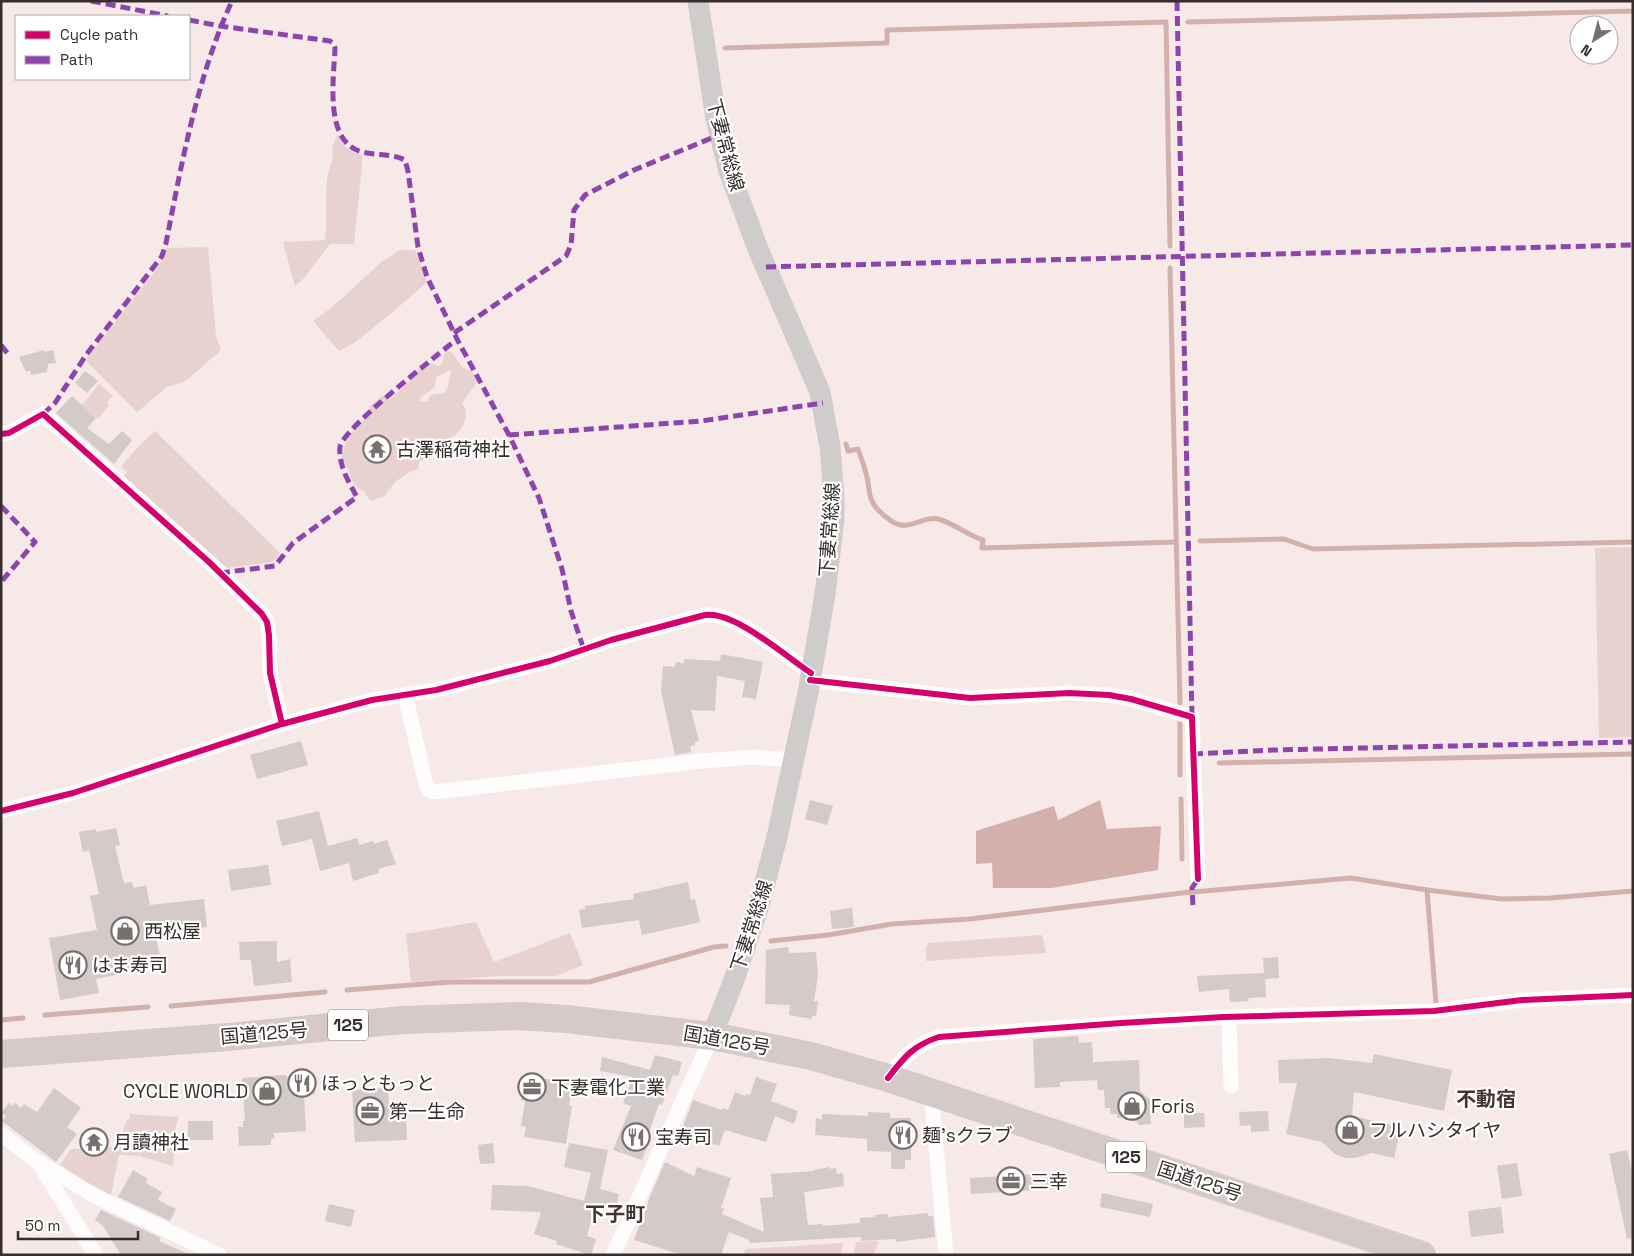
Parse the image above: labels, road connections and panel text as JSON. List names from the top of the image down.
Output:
{
  "streets": {
    "highway": ["125", "国道125号"],
    "main road": ["下妻常総線"]
  },
  "crossings": [
    ["下妻常総線", "国道125号"]
  ],
  "districts": ["不動宿", "下子町"],
  "places": {
    "temple": ["古澤稲荷神社", "月讀神社"],
    "shop": [
      "西松屋",
      "CYCLE WORLD",
      "Foris",
      "フルハシタイヤ"
    ],
    "restaurant": [
      "はま寿司",
      "ほっともっと",
      "麺'sクラブ",
      "宝寿司"
    ],
    "office": ["下妻電化工業", "第一生命", "三幸"]
  },
  "legend": ["Cycle path", "Path"],
  "scale_bar": "50 m",
  "north": "bottom left"
}
